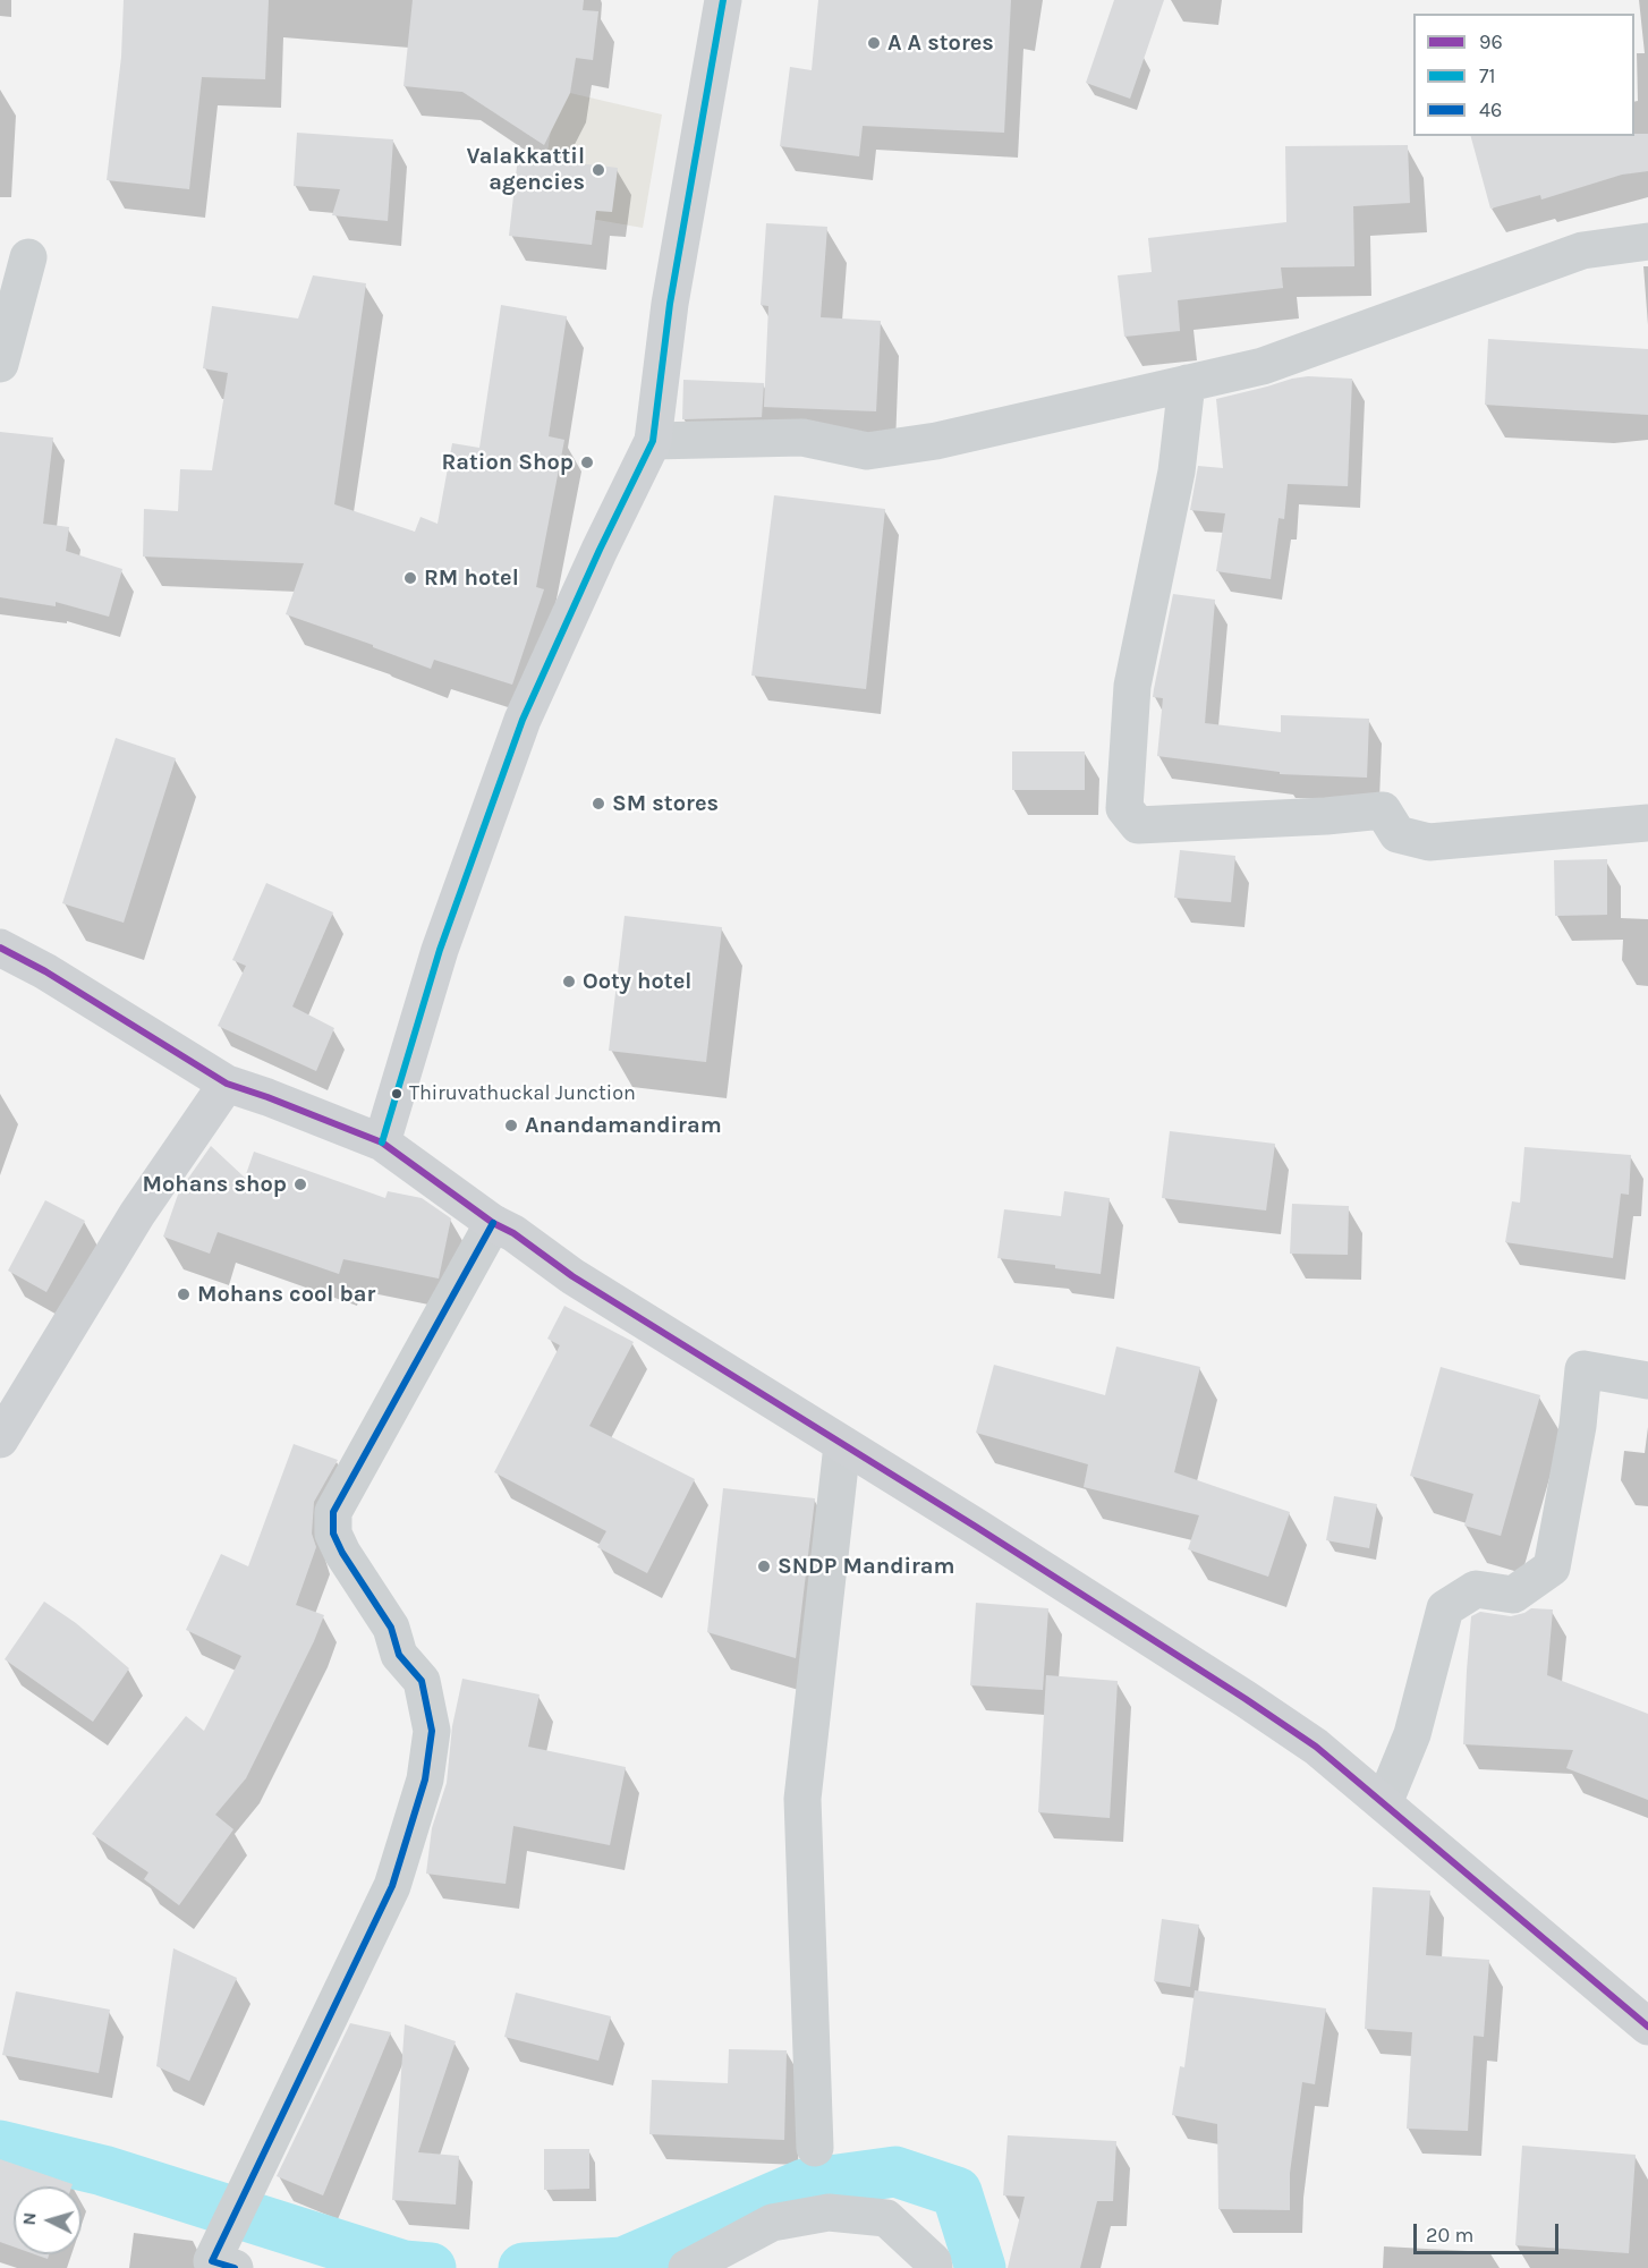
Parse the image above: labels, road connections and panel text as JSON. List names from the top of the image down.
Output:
{
  "places": [
    "A A stores",
    "Valakkattil agencies",
    "Ration Shop",
    "RM hotel",
    "SM stores",
    "Ooty hotel",
    "Thiruvathuckal Junction",
    "Anandamandiram",
    "Mohans shop",
    "Mohans cool bar",
    "SNDP Mandiram"
  ],
  "lines": ["transit line 71", "transit line 96", "transit line 46"],
  "legend": ["96", "71", "46"],
  "scale_bar": "20 m",
  "north": "left"
}
